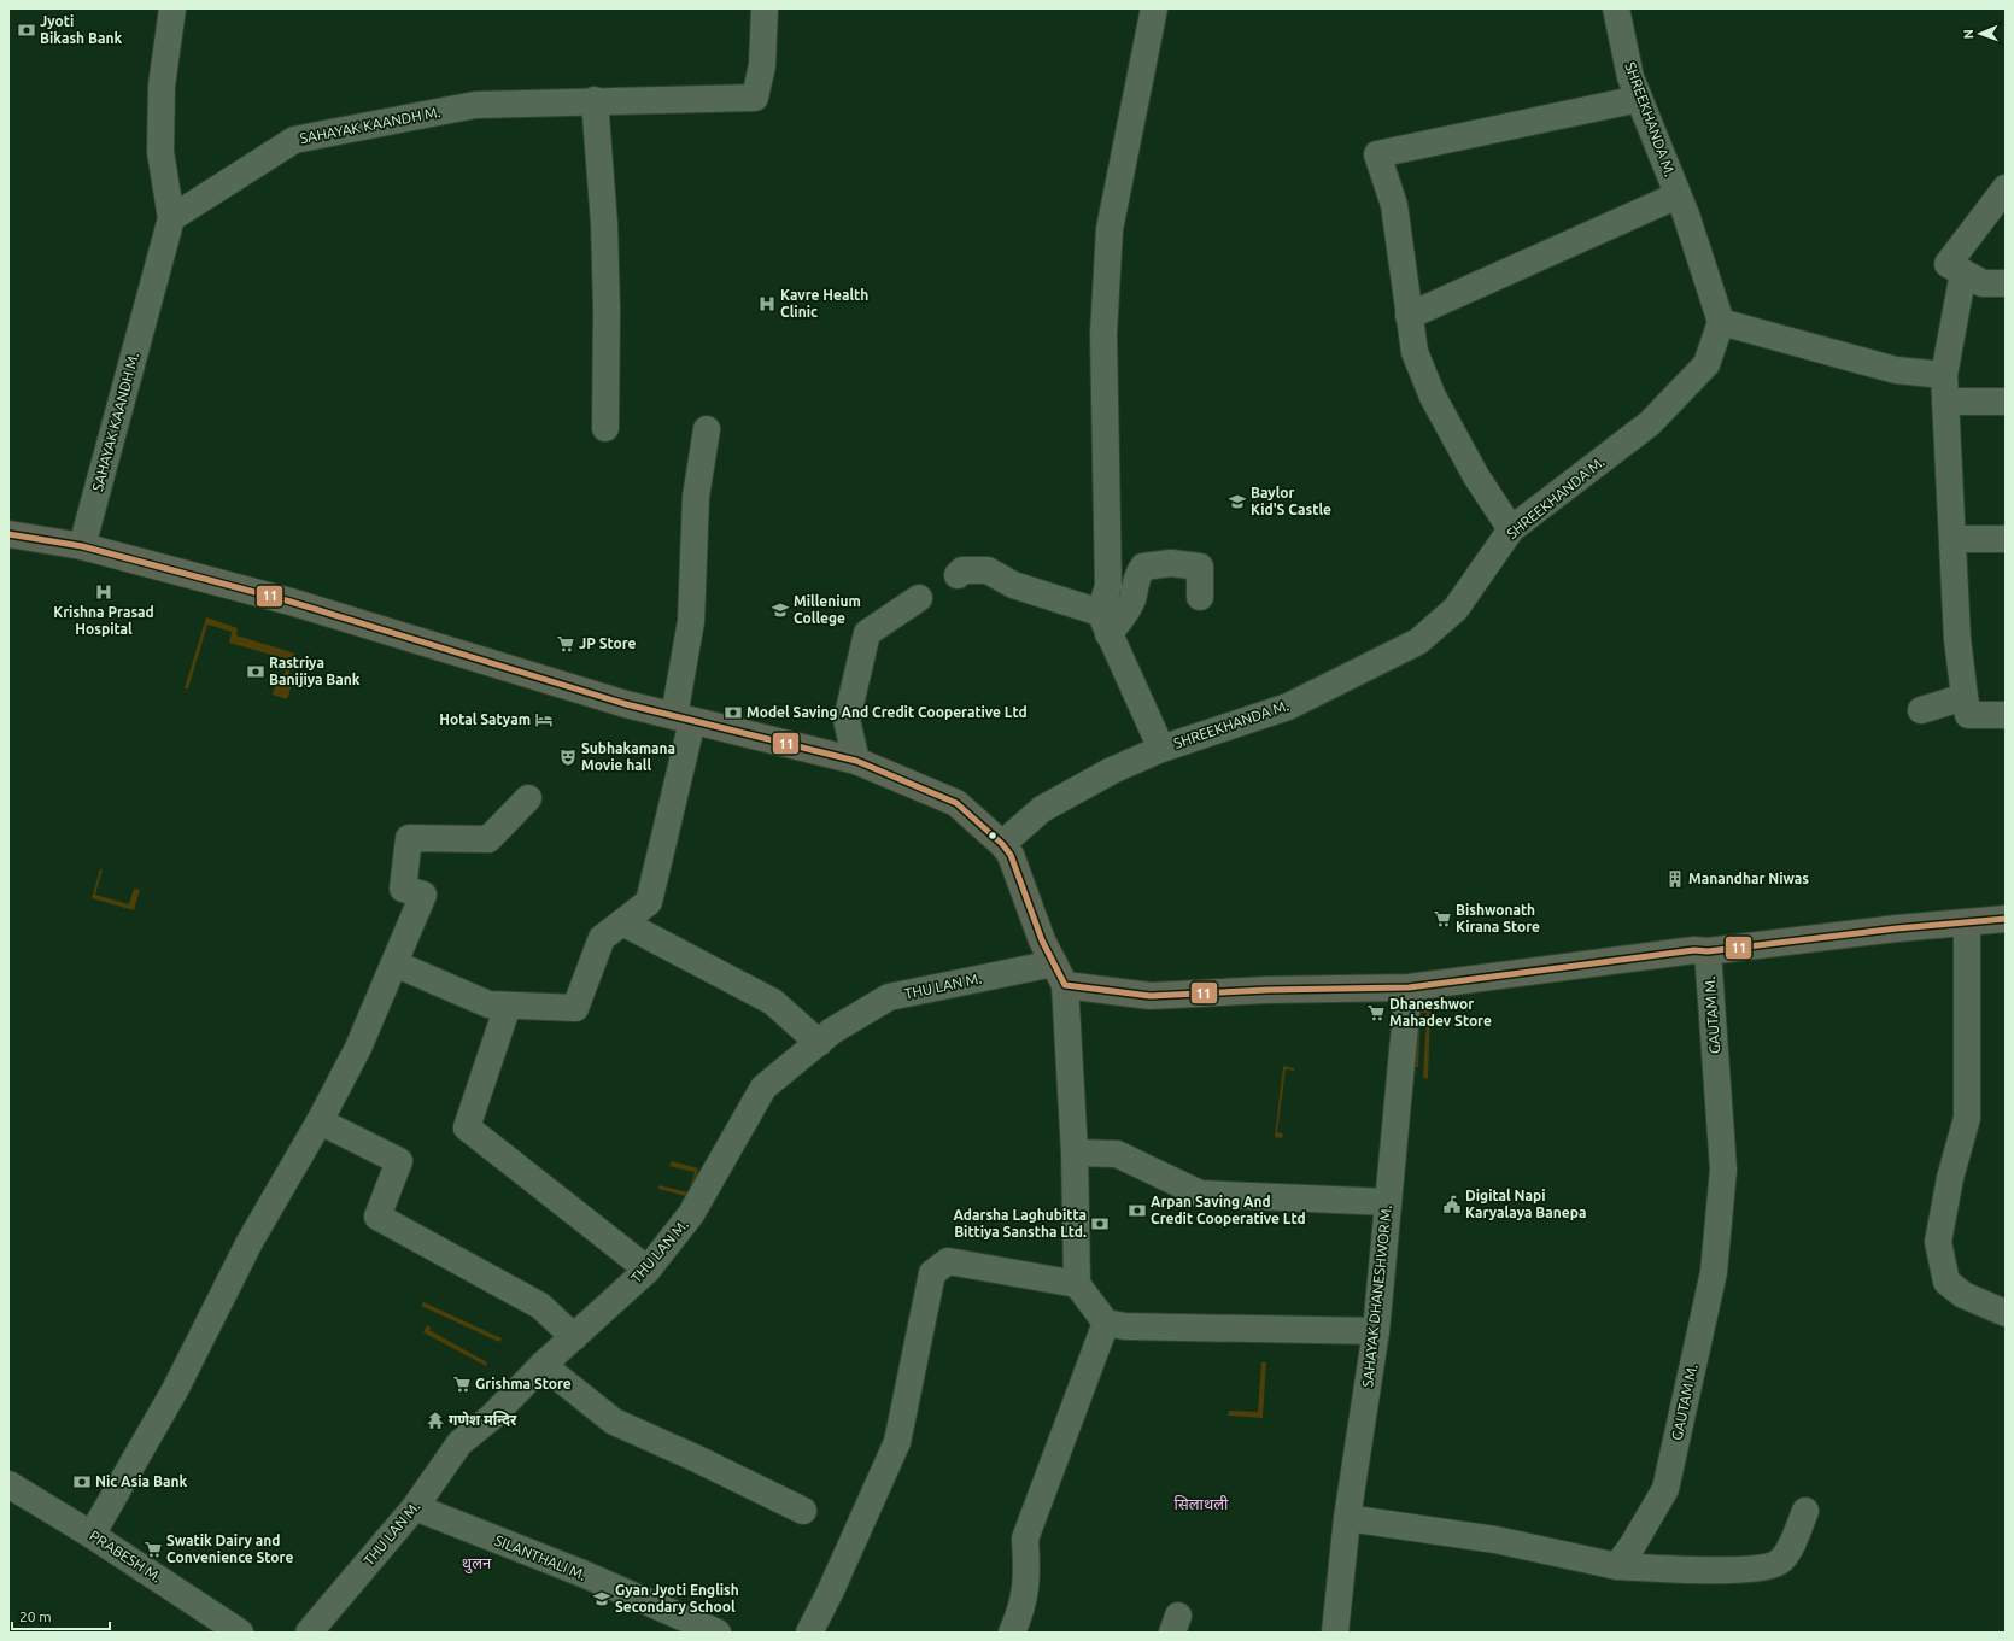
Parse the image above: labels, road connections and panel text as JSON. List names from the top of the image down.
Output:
{
  "streets": {
    "street": [
      "SHREEKHANDA M.",
      "SAHAYAK KAANDH M.",
      "THU LAN M.",
      "GAUTAM M.",
      "SAHAYAK DHANESHWOR M.",
      "PRABESH M.",
      "SILANTHALI M."
    ]
  },
  "crossings": [
    ["THU LAN M.", "SILANTHALI M."]
  ],
  "districts": ["सिलाथली", "थुलन"],
  "places": {
    "bank": [
      "Jyoti Bikash Bank",
      "Rastriya Banijiya Bank",
      "Model Saving And Credit Cooperative Ltd",
      "Arpan Saving And Credit Cooperative Ltd",
      "Adarsha Laghubitta Bittiya Sanstha Ltd.",
      "Nic Asia Bank"
    ],
    "hospital": ["Kavre Health Clinic", "Krishna Prasad Hospital"],
    "school or university": ["Baylor Kid'S Castle", "Millenium College", "Gyan Jyoti English Secondary School"],
    "supermarket": [
      "JP Store",
      "Bishwonath Kirana Store",
      "Dhaneshwor Mahadev Store",
      "Grishma Store",
      "Swatik Dairy and Convenience Store"
    ],
    "hotel": ["Hotal Satyam"],
    "theatre": ["Subhakamana Movie hall"],
    "building": ["Manandhar Niwas"],
    "public building": ["Digital Napi Karyalaya Banepa"],
    "temple": ["गणेश मन्दिर"]
  },
  "lines": ["transit line 11"],
  "scale_bar": "20 m",
  "north": "left"
}
